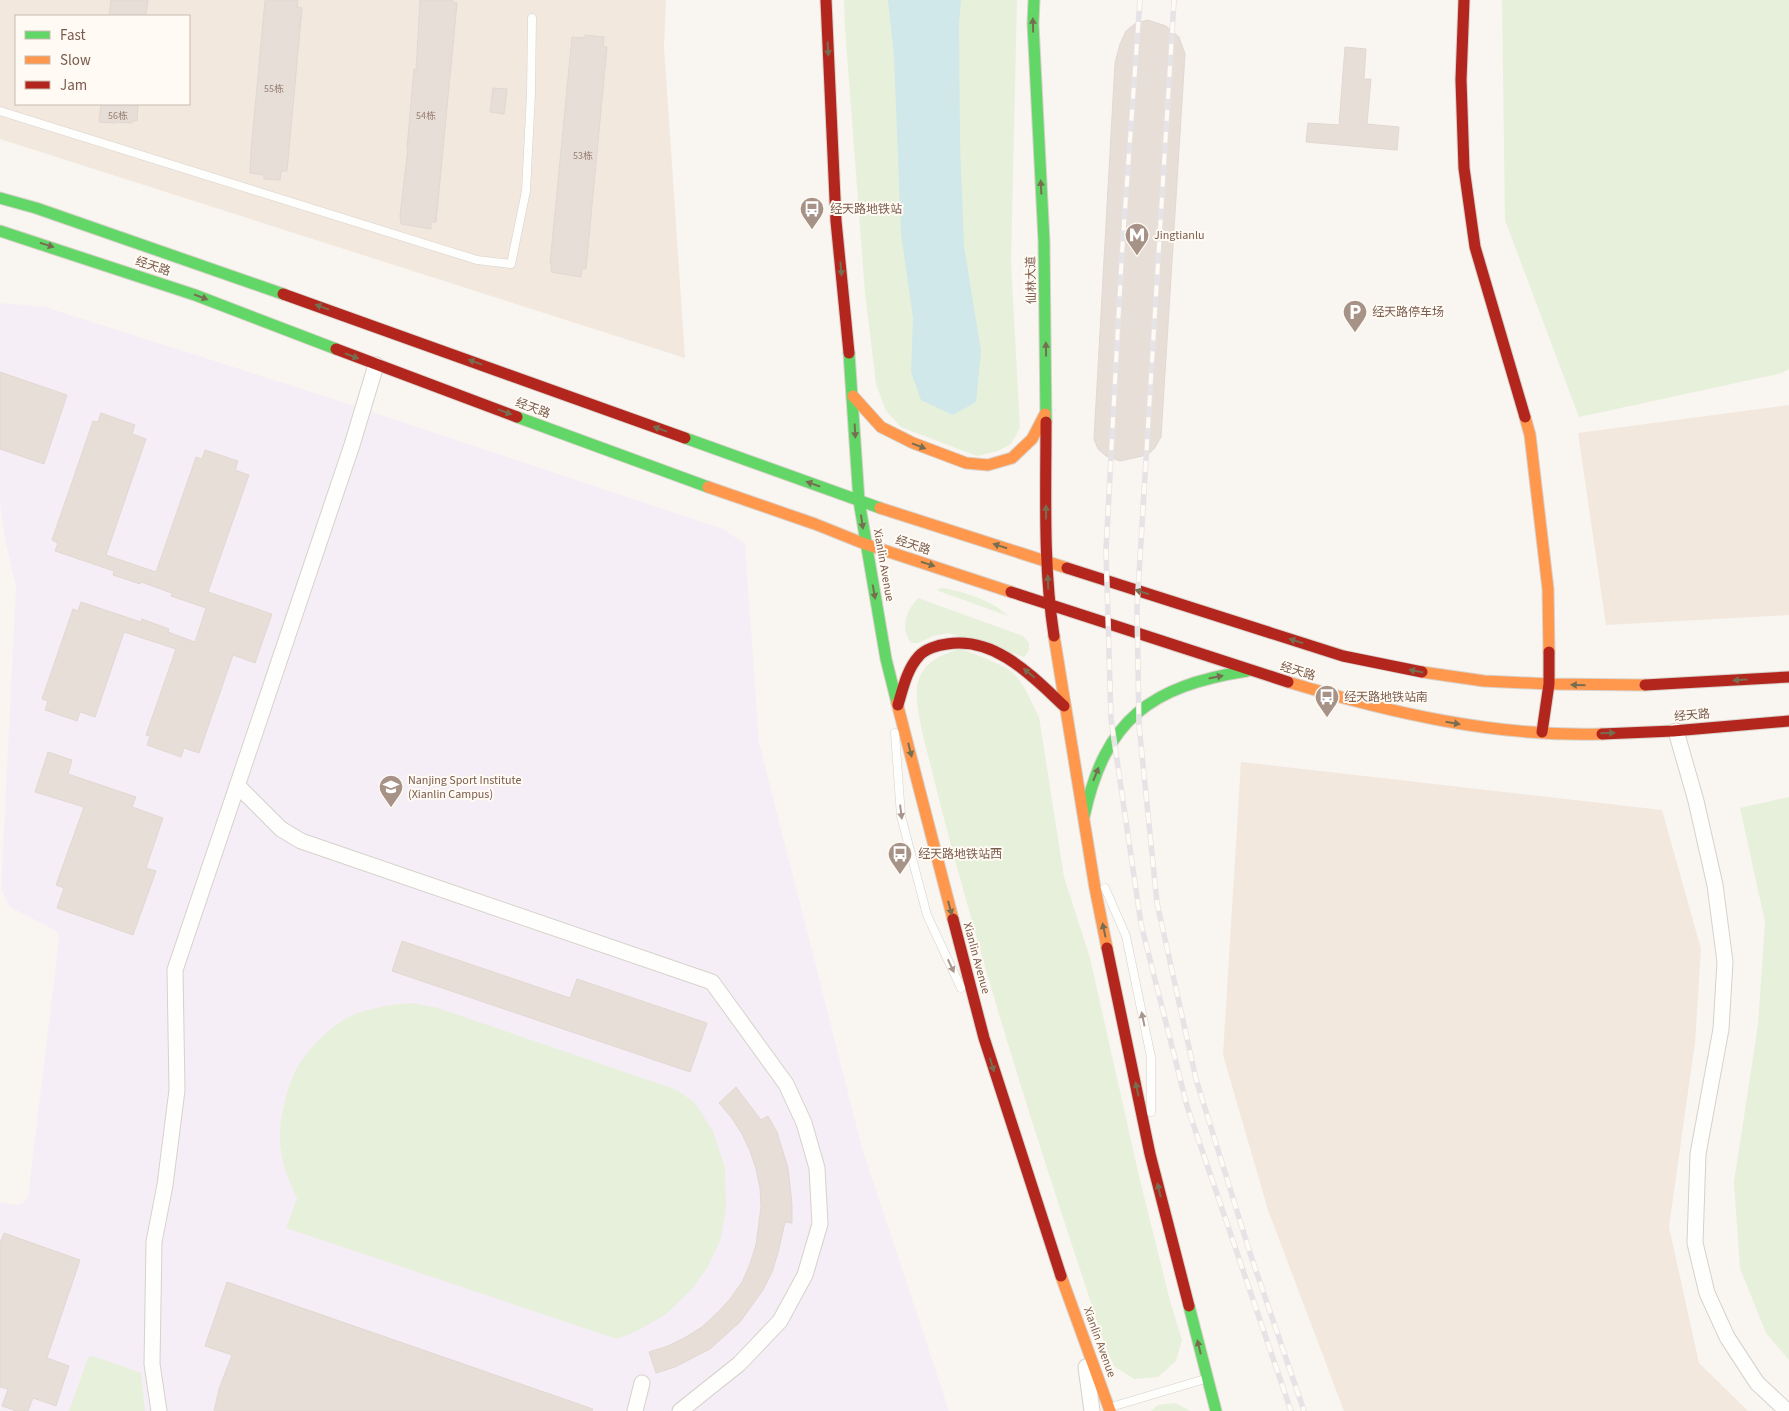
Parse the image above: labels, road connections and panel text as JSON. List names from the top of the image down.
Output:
{
  "streets": {
    "main road": ["经天路", "仙林大道", "Xianlin Avenue"]
  },
  "crossings": [
    ["经天路", "仙林大道"],
    ["经天路", "Xianlin Avenue"]
  ],
  "one_way": ["仙林大道", "Xianlin Avenue"],
  "places": {
    "bus stop": ["经天路地铁站", "经天路地铁站南", "经天路地铁站西"],
    "metro station": ["Jingtianlu"],
    "parking": ["经天路停车场"],
    "school or university": ["Nanjing Sport Institute (Xianlin Campus)"]
  },
  "house_numbers": [
    "55栋",
    "56栋",
    "54栋",
    "53栋"
  ],
  "legend": ["Fast", "Slow", "Jam"]
}
